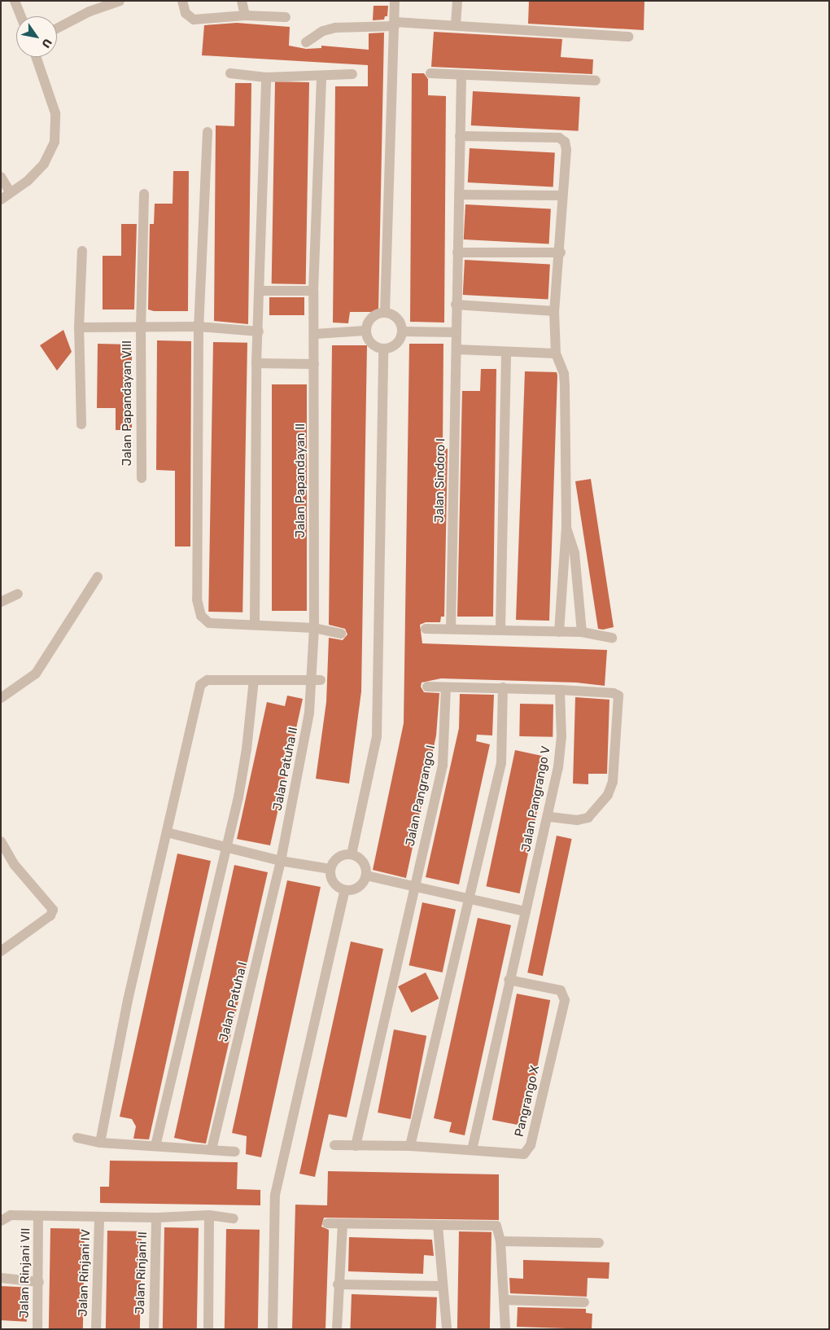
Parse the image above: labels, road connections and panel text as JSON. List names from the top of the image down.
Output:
{
  "streets": {
    "street": [
      "Jalan Papandayan VIII",
      "Jalan Papandayan II",
      "Jalan Sindoro I",
      "Jalan Patuha II",
      "Jalan Pangrango I",
      "Jalan Pangrango V",
      "Jalan Patuha I",
      "Pangrango X",
      "Jalan Rinjani VII",
      "Jalan Rinjani IV",
      "Jalan Rinjani II"
    ]
  },
  "crossings": [
    ["Jalan Papandayan II", "Jalan Patuha II"],
    ["Jalan Patuha II", "Jalan Patuha I"],
    ["Jalan Pangrango I", "Pangrango X"],
    ["Jalan Pangrango V", "Pangrango X"]
  ],
  "north": "bottom right"
}
